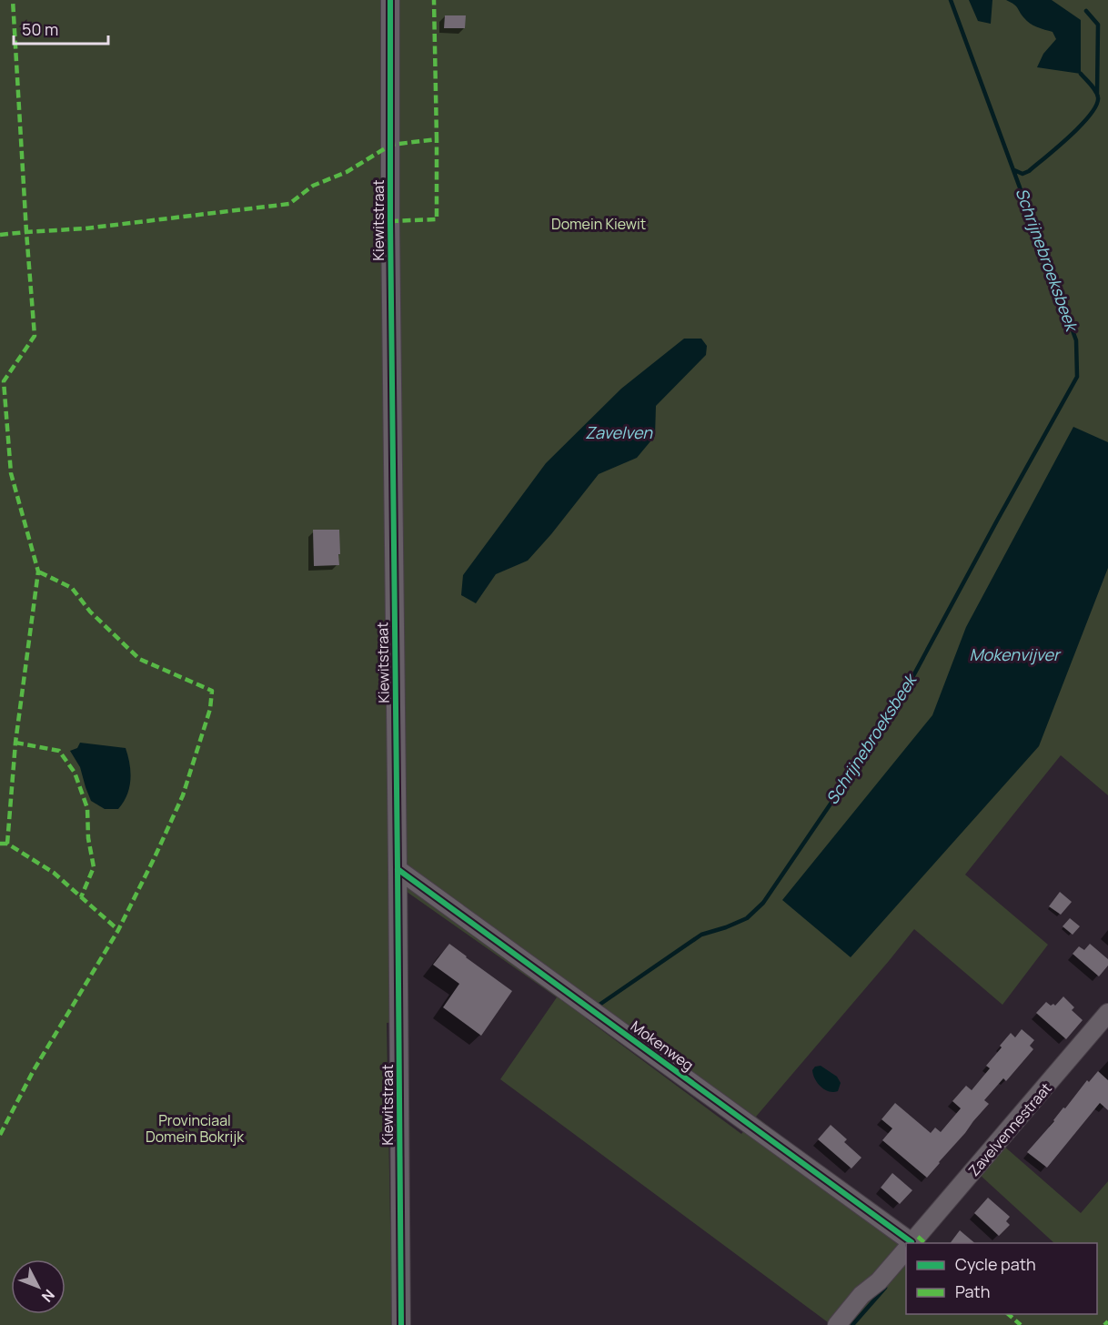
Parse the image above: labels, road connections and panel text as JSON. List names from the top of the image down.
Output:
{
  "streets": {
    "street": ["Kiewitstraat", "Mokenweg", "Zavelvennestraat"]
  },
  "crossings": [
    ["Kiewitstraat", "Mokenweg"]
  ],
  "water": ["Schrijnebroeksbeek", "Zavelven", "Mokenvijver"],
  "parks": ["Domein Kiewit", "Provinciaal Domein Bokrijk"],
  "legend": ["Cycle path", "Path"],
  "scale_bar": "50 m",
  "north": "bottom right"
}
